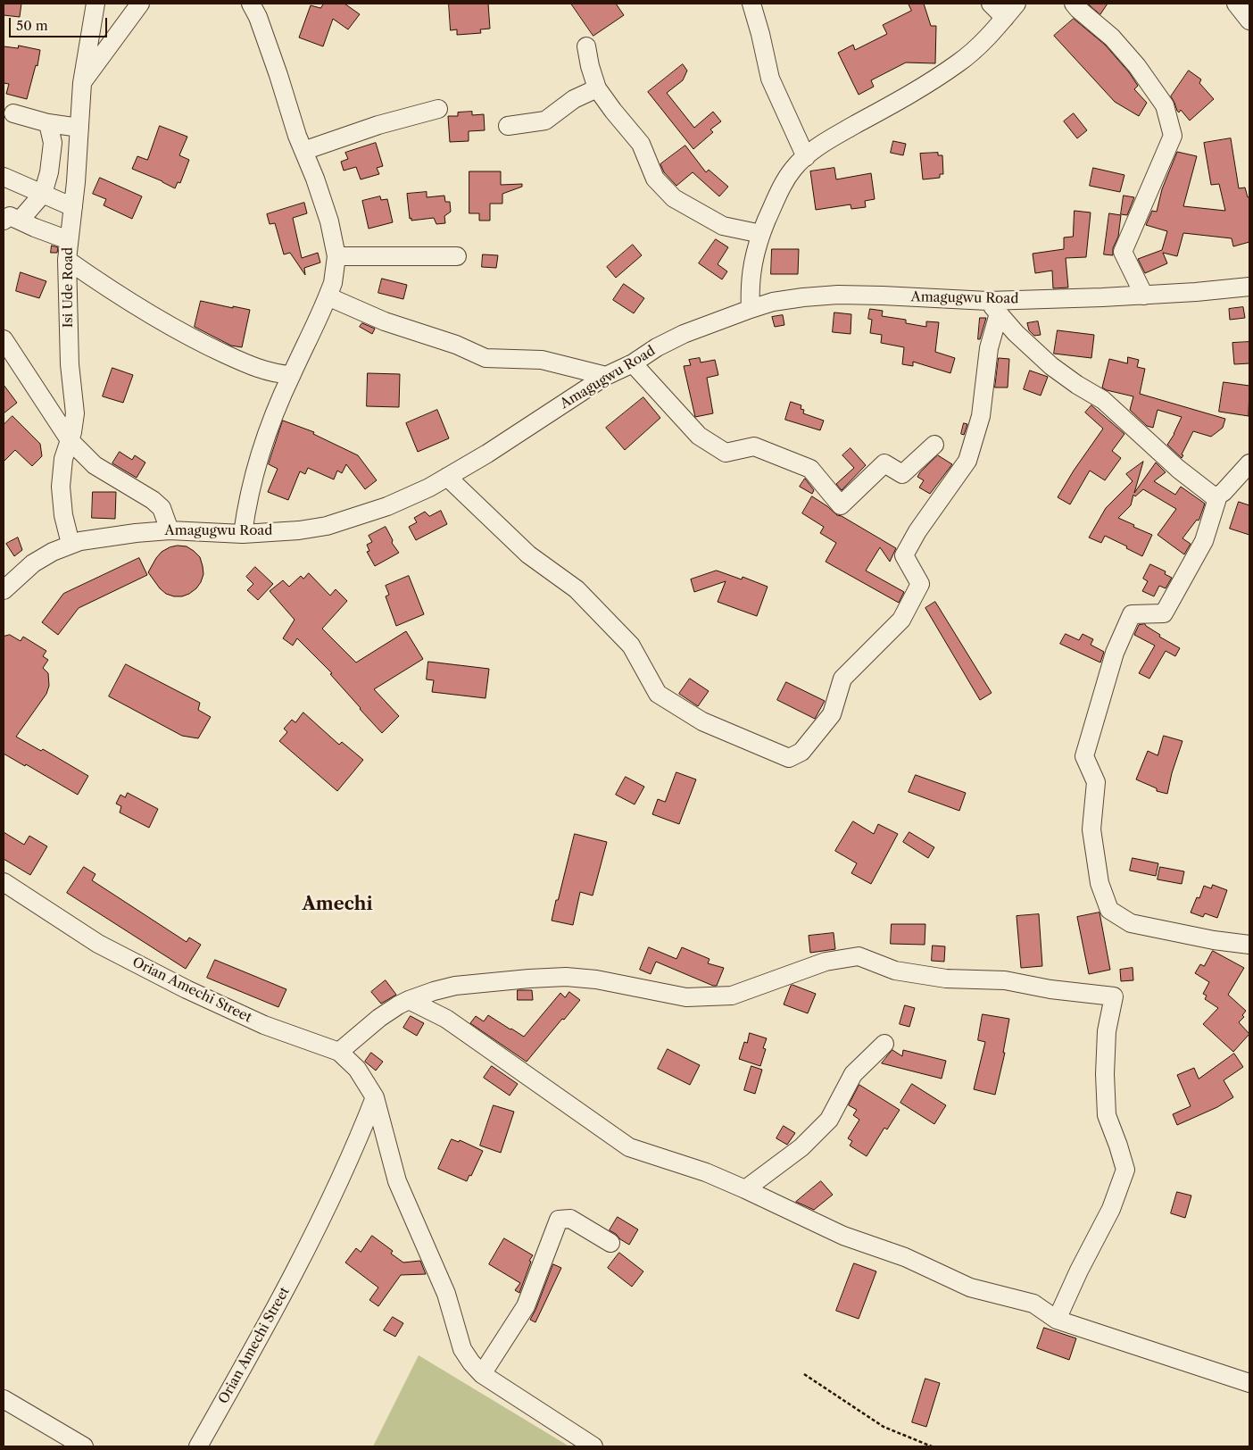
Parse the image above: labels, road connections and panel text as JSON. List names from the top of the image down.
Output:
{
  "streets": {
    "street": ["Isi Ude Road", "Amagugwu Road", "Orian Amechi Street"]
  },
  "crossings": [
    ["Isi Ude Road", "Amagugwu Road"]
  ],
  "districts": ["Amechi"],
  "scale_bar": "50 m"
}
